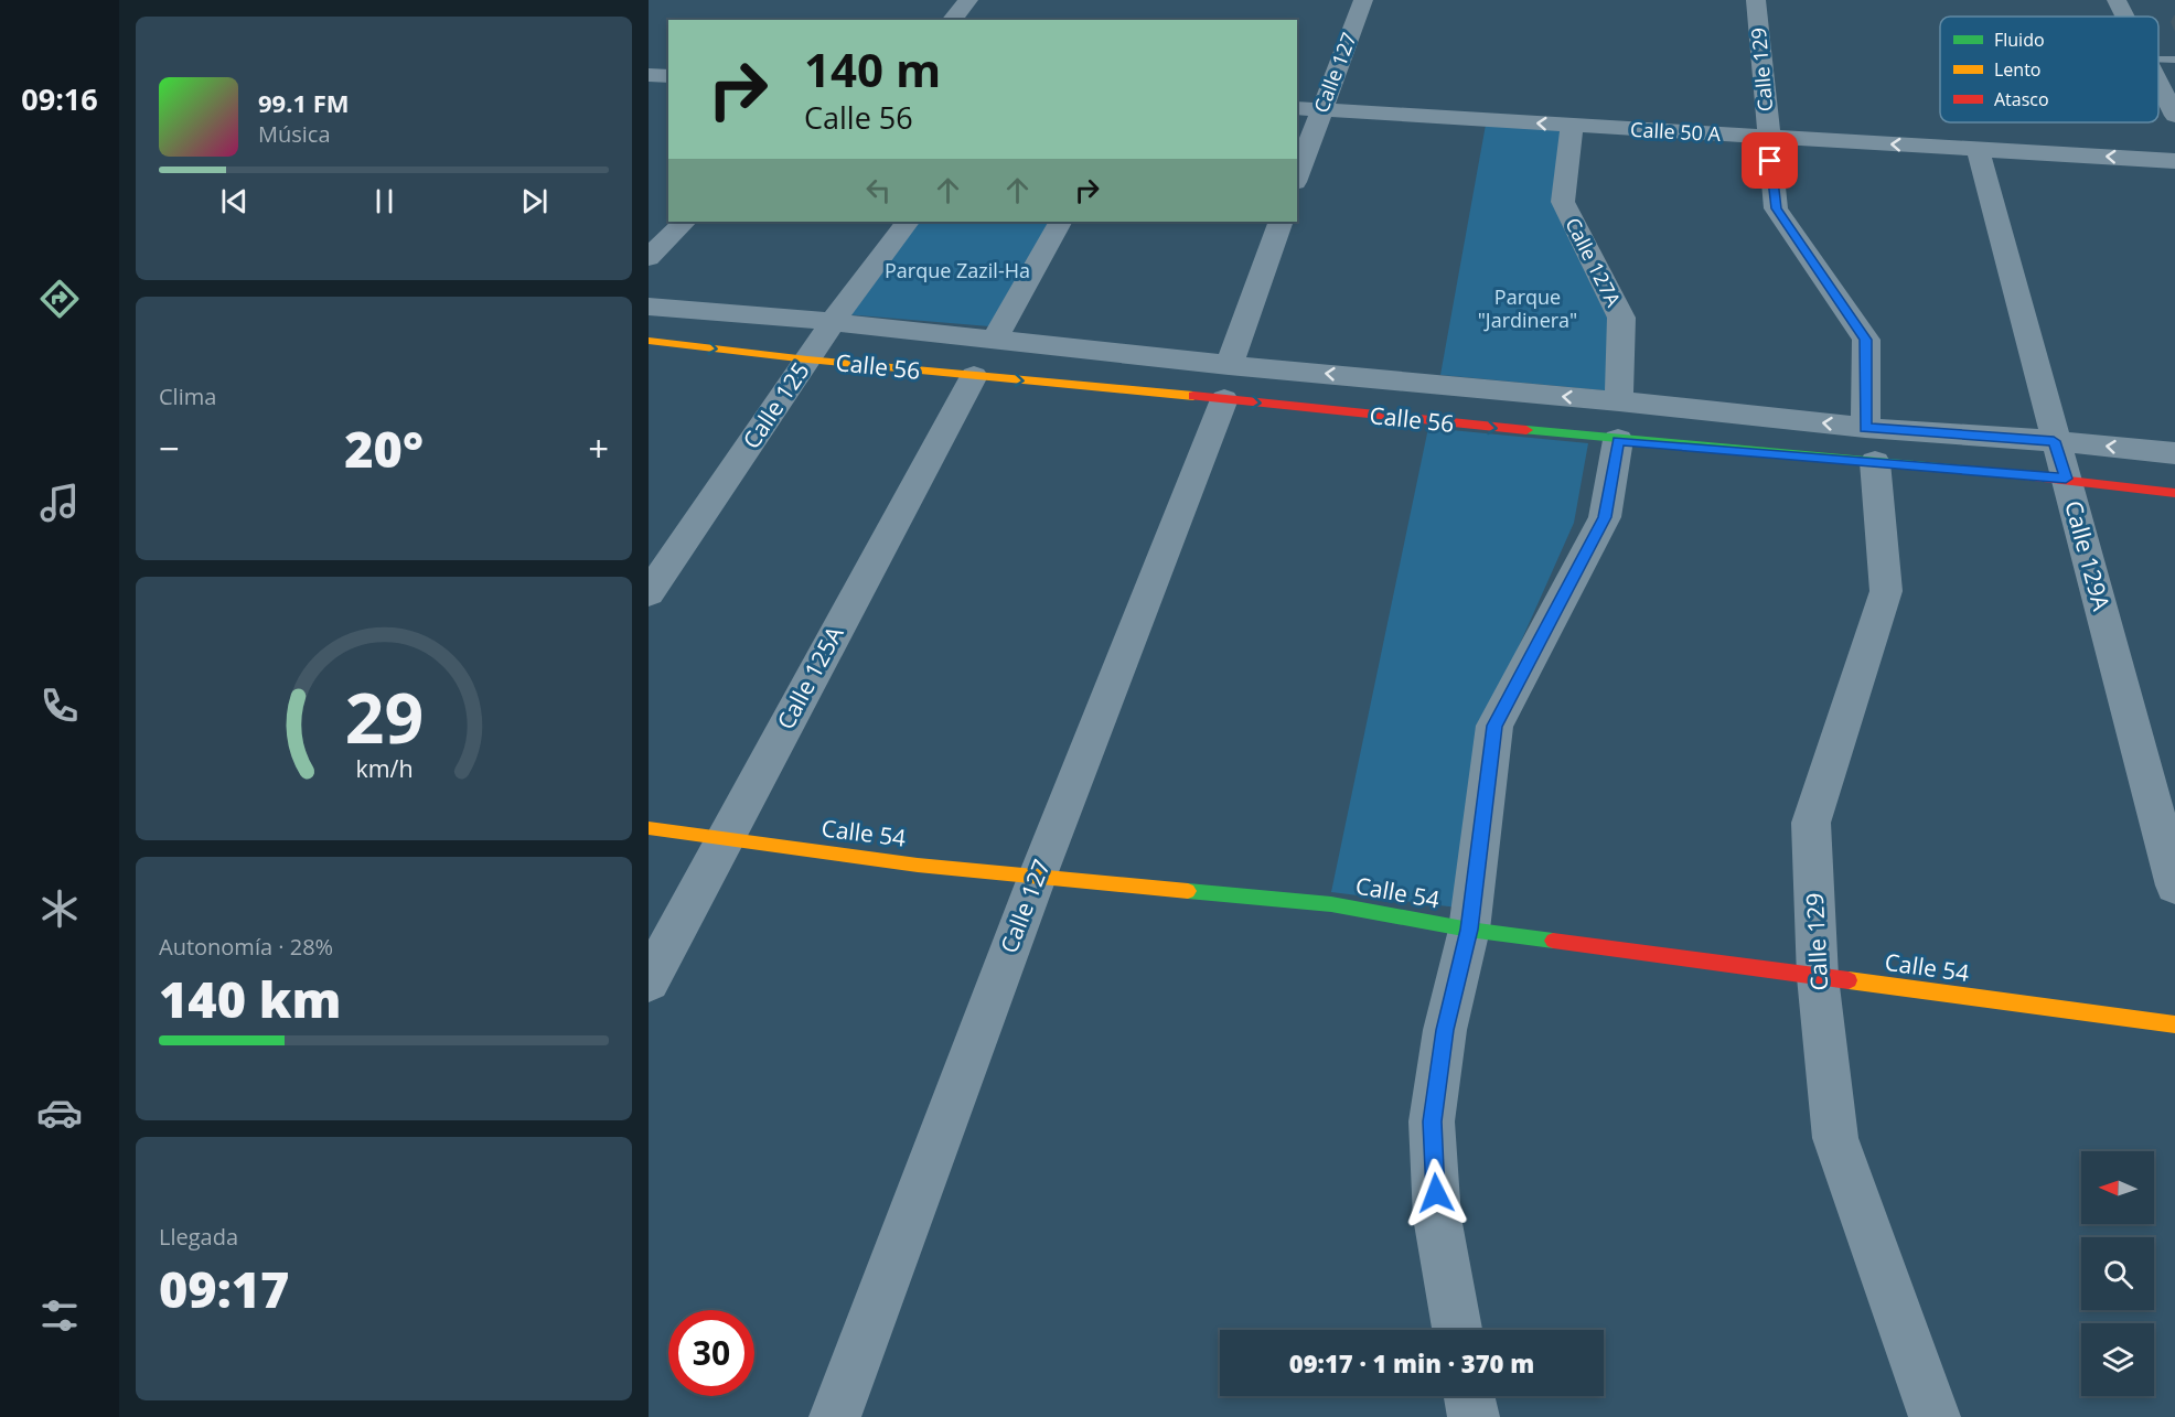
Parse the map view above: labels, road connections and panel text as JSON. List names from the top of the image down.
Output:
{
  "streets": {
    "street": [
      "Calle 129",
      "Calle 127",
      "Calle 50 A",
      "Calle 127A",
      "Calle 56",
      "Calle 125",
      "Calle 129A",
      "Calle 125A",
      "Calle 54"
    ]
  },
  "crossings": [
    ["Calle 129", "Calle 50 A"],
    ["Calle 129", "Calle 56"],
    ["Calle 129", "Calle 54"],
    ["Calle 127", "Calle 50 A"],
    ["Calle 127", "Calle 56"],
    ["Calle 127", "Calle 54"],
    ["Calle 50 A", "Calle 127A"],
    ["Calle 50 A", "Calle 129A"],
    ["Calle 127A", "Calle 56"],
    ["Calle 56", "Calle 125"],
    ["Calle 56", "Calle 129A"],
    ["Calle 56", "Calle 125A"],
    ["Calle 125A", "Calle 54"]
  ],
  "one_way": ["Calle 50 A"],
  "parks": ["Parque Zazil-Ha", "Parque \"Jardinera\""],
  "legend": ["Fluido", "Lento", "Atasco"],
  "north": "left",
  "page": {
    "tabs": "09:16",
    "turn": ["140 m", "Calle 56"],
    "song": ["99.1 FM", "Música"],
    "tile": [
      "Clima",
      ["Autonomía · 28%", "140 km"],
      ["Llegada", "09:17"]
    ],
    "heat": ["−", "20°", "+"],
    "limit": "30",
    "trip": "09:17 · 1 min · 370 m",
    "gauge": ["29", "km/h"]
  }
}
